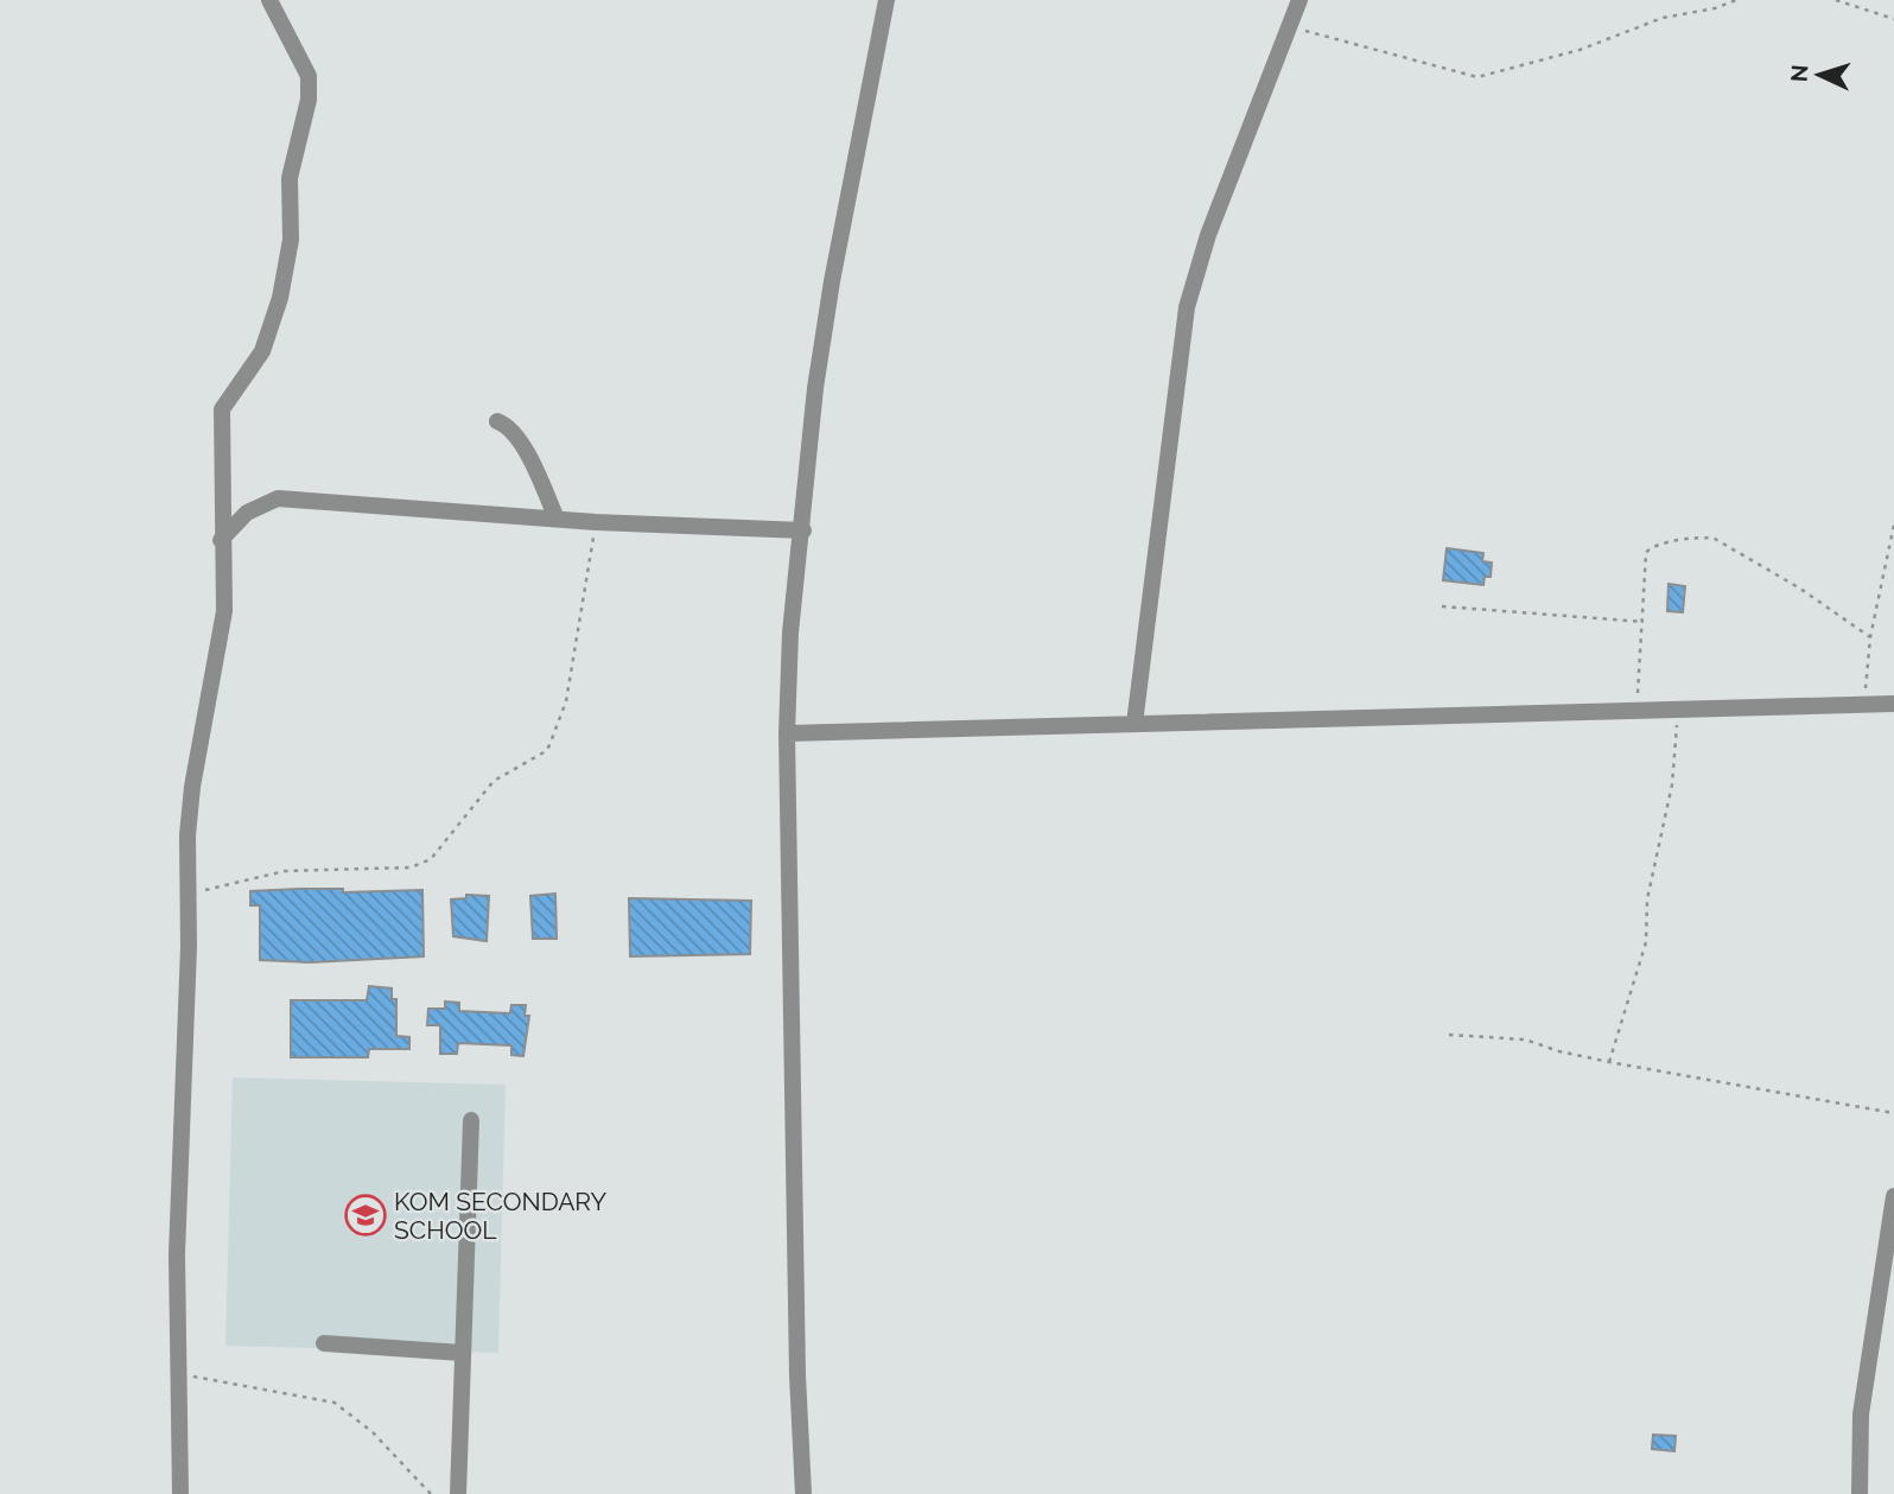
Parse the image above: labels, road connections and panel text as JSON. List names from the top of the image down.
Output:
{
  "places": {
    "school or university": ["KOM SECONDARY SCHOOL"]
  },
  "north": "left"
}
